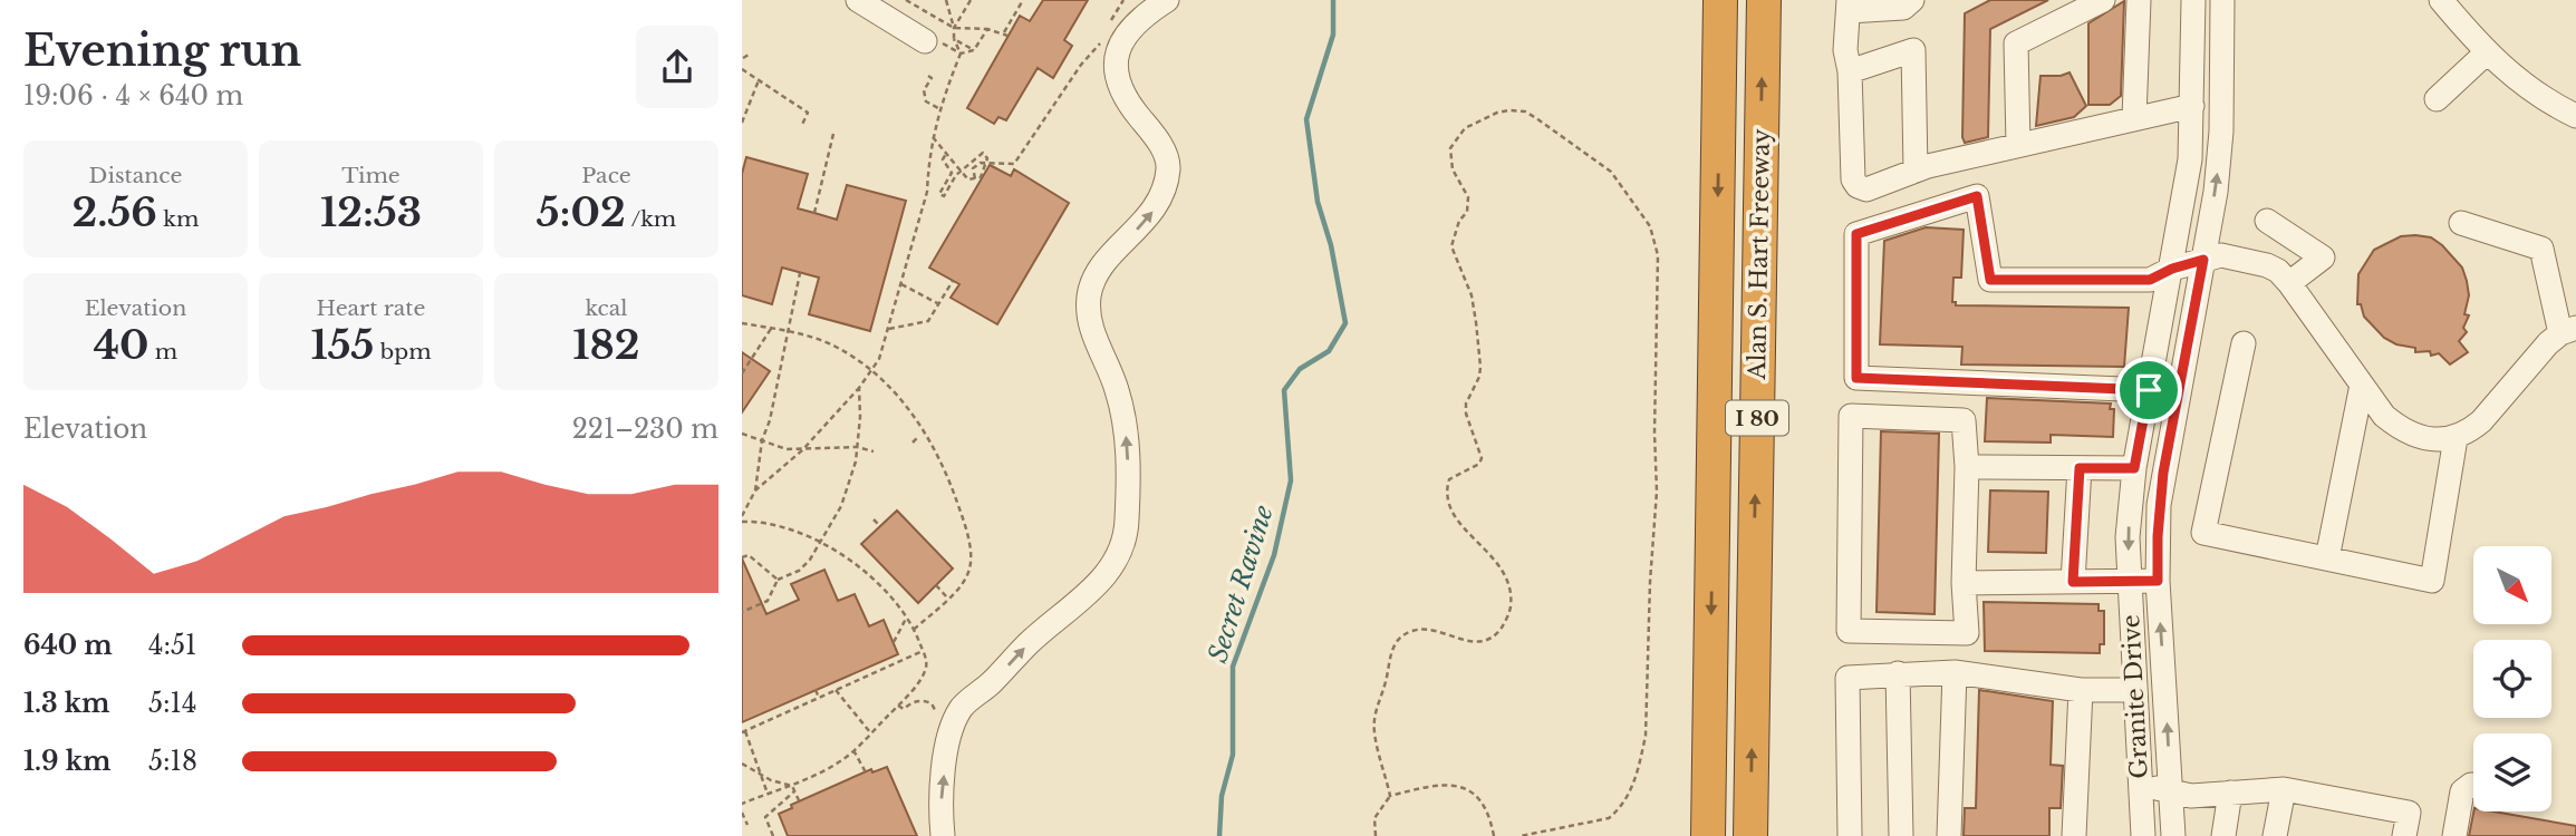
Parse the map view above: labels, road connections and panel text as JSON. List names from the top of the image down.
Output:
{
  "streets": {
    "highway": ["Alan S. Hart Freeway", "I 80"],
    "street": ["Granite Drive"]
  },
  "water": ["Secret Ravine"],
  "north": "bottom right",
  "page": {
    "heading": ["Evening run", "19:06 · 4 × 640 m"],
    "stats": [
      ["Distance", "2.56 km"],
      ["Time", "12:53"],
      ["Pace", "5:02 /km"],
      ["Elevation", "40 m"],
      ["Heart rate", "155 bpm"],
      ["kcal", "182"]
    ],
    "chart": ["Elevation", "221–230 m"],
    "list": [
      {
        "name": "640 m",
        "note": "4:51"
      },
      {
        "name": "1.3 km",
        "note": "5:14"
      },
      {
        "name": "1.9 km",
        "note": "5:18"
      }
    ]
  }
}
